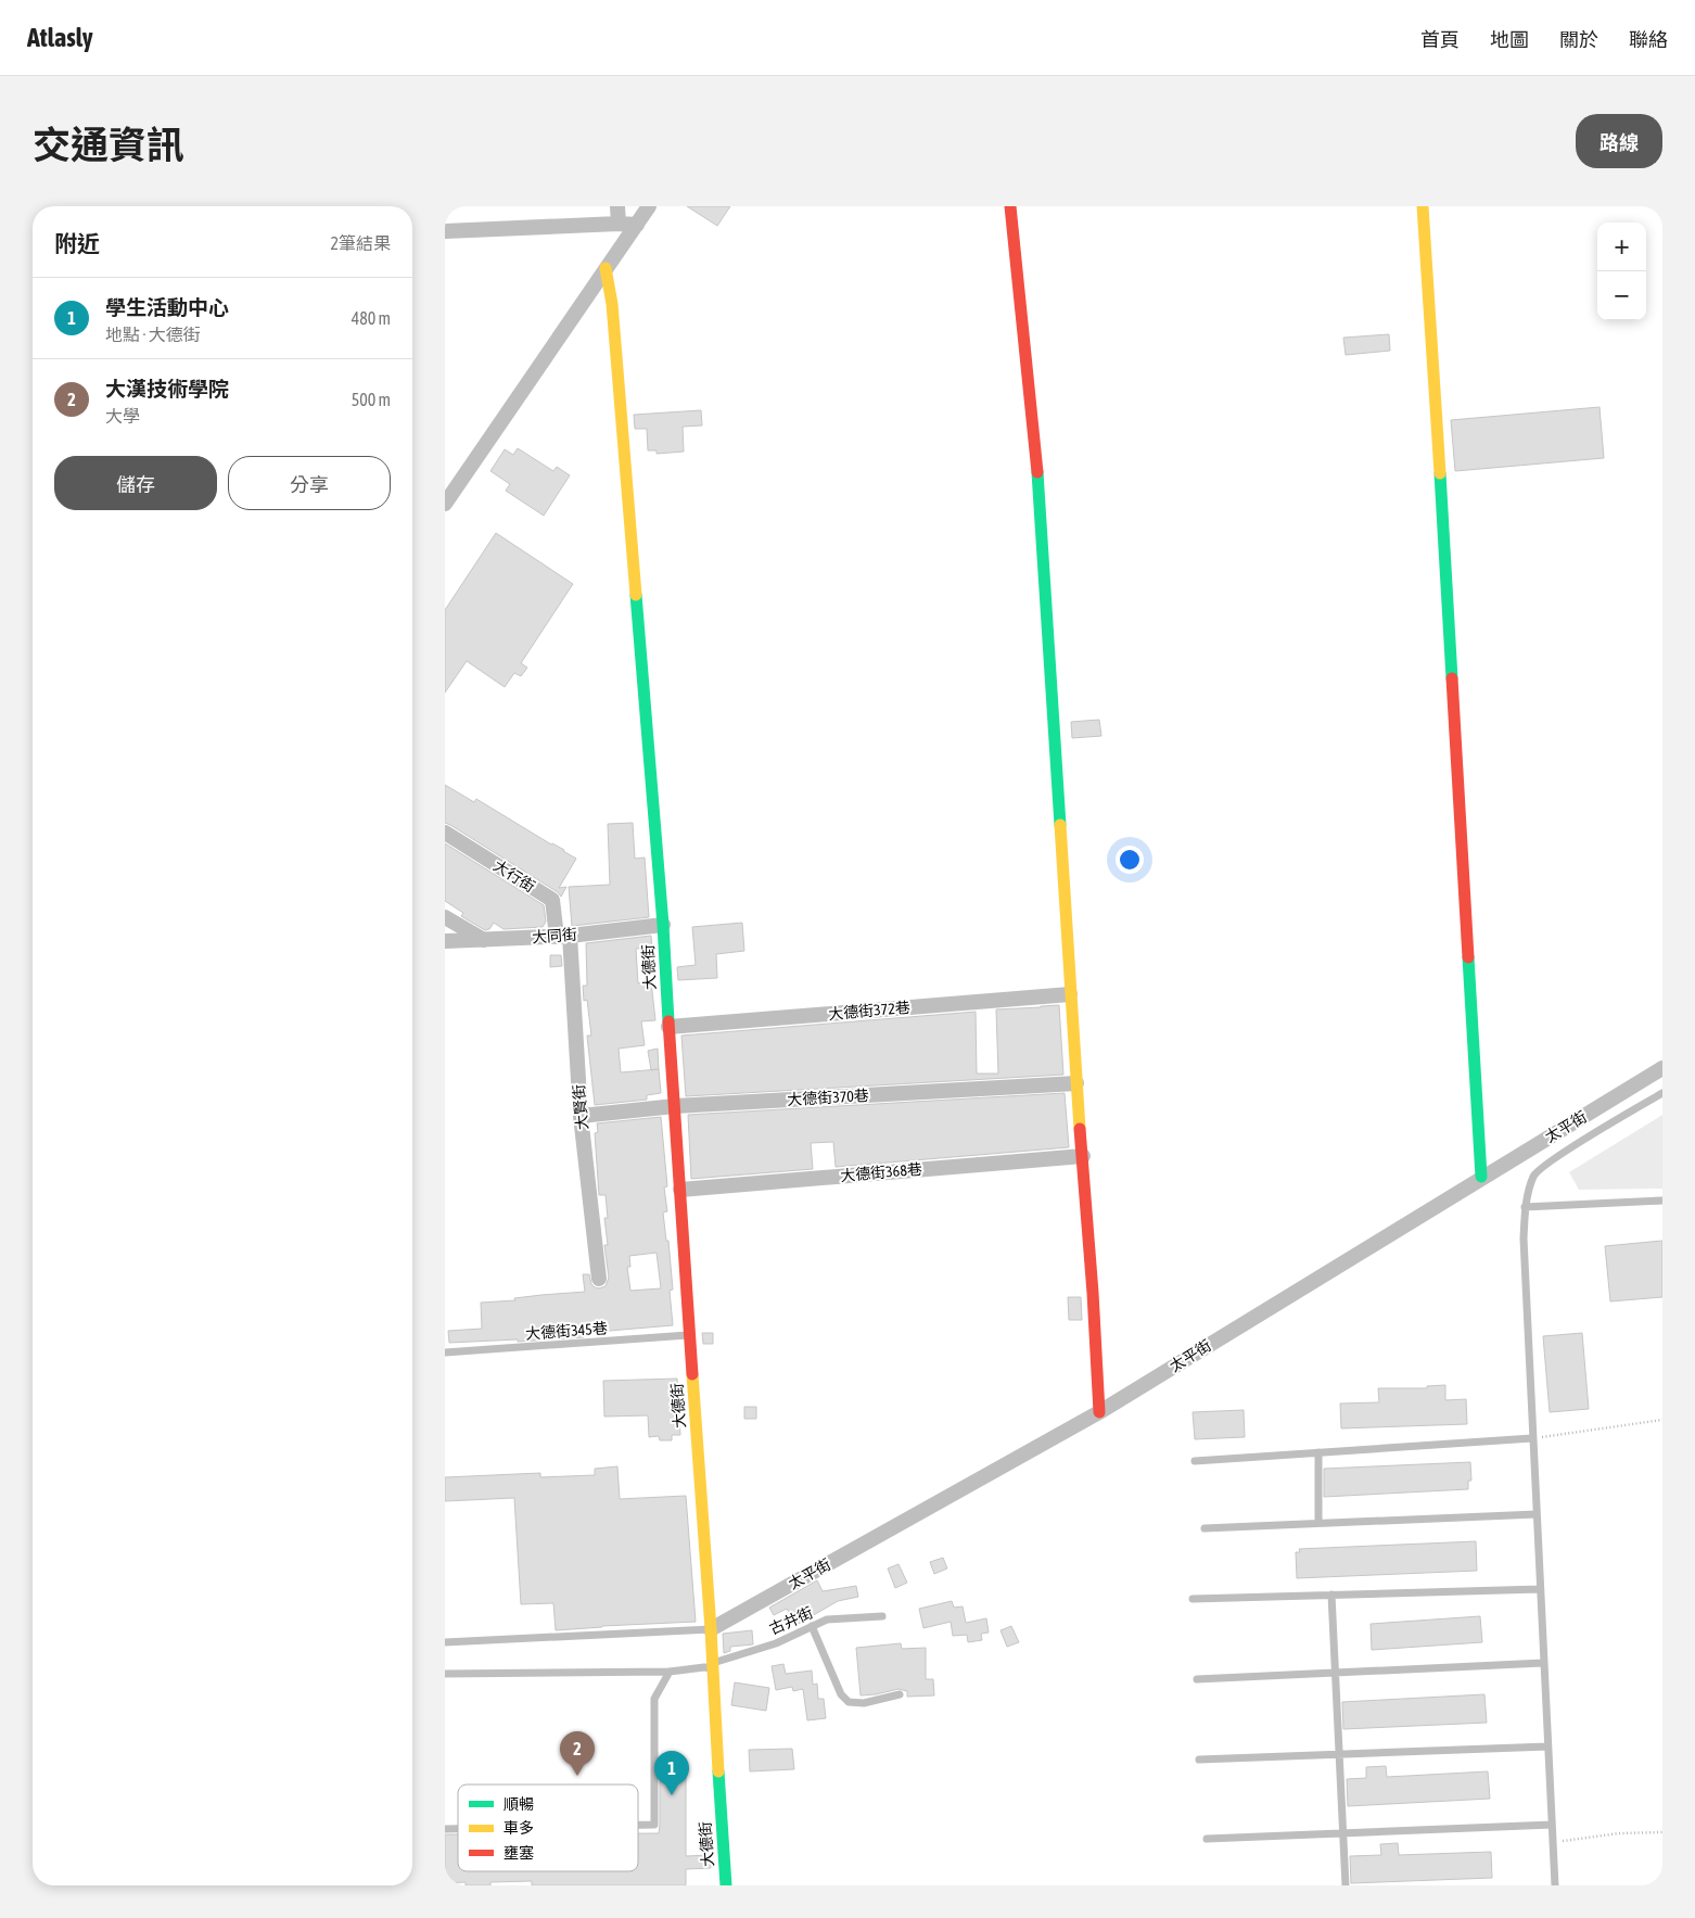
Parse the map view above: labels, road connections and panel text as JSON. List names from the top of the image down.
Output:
{
  "streets": {
    "street": [
      "大行街",
      "大同街",
      "大德街",
      "大德街372巷",
      "大德街370巷",
      "大賢街",
      "太平街",
      "大德街368巷"
    ],
    "lane": ["大德街345巷", "古井街"]
  },
  "crossings": [
    ["大行街", "大同街"],
    ["大行街", "大賢街"],
    ["大同街", "大德街"],
    ["大同街", "大賢街"],
    ["大德街", "大德街372巷"],
    ["大德街", "大德街370巷"],
    ["大德街", "太平街"],
    ["大德街", "大德街368巷"],
    ["大德街", "大德街345巷"],
    ["大德街", "古井街"],
    ["大德街370巷", "大賢街"]
  ],
  "legend": ["順暢", "車多", "壅塞"],
  "page": {
    "header": "Atlasly",
    "nav": [
      "首頁",
      "地圖",
      "關於",
      "聯絡"
    ],
    "title": "交通資訊",
    "buttons": [
      "路線",
      ["儲存", "分享"]
    ],
    "heading": ["附近", "2筆結果"],
    "map_buttons": ["+", "−"],
    "list": [
      {
        "mark": "1",
        "name": "學生活動中心",
        "note": "地點 · 大德街",
        "value": "480 m"
      },
      {
        "mark": "2",
        "name": "大漢技術學院",
        "note": "大學",
        "value": "500 m"
      }
    ],
    "pins": ["2", "1"]
  }
}
